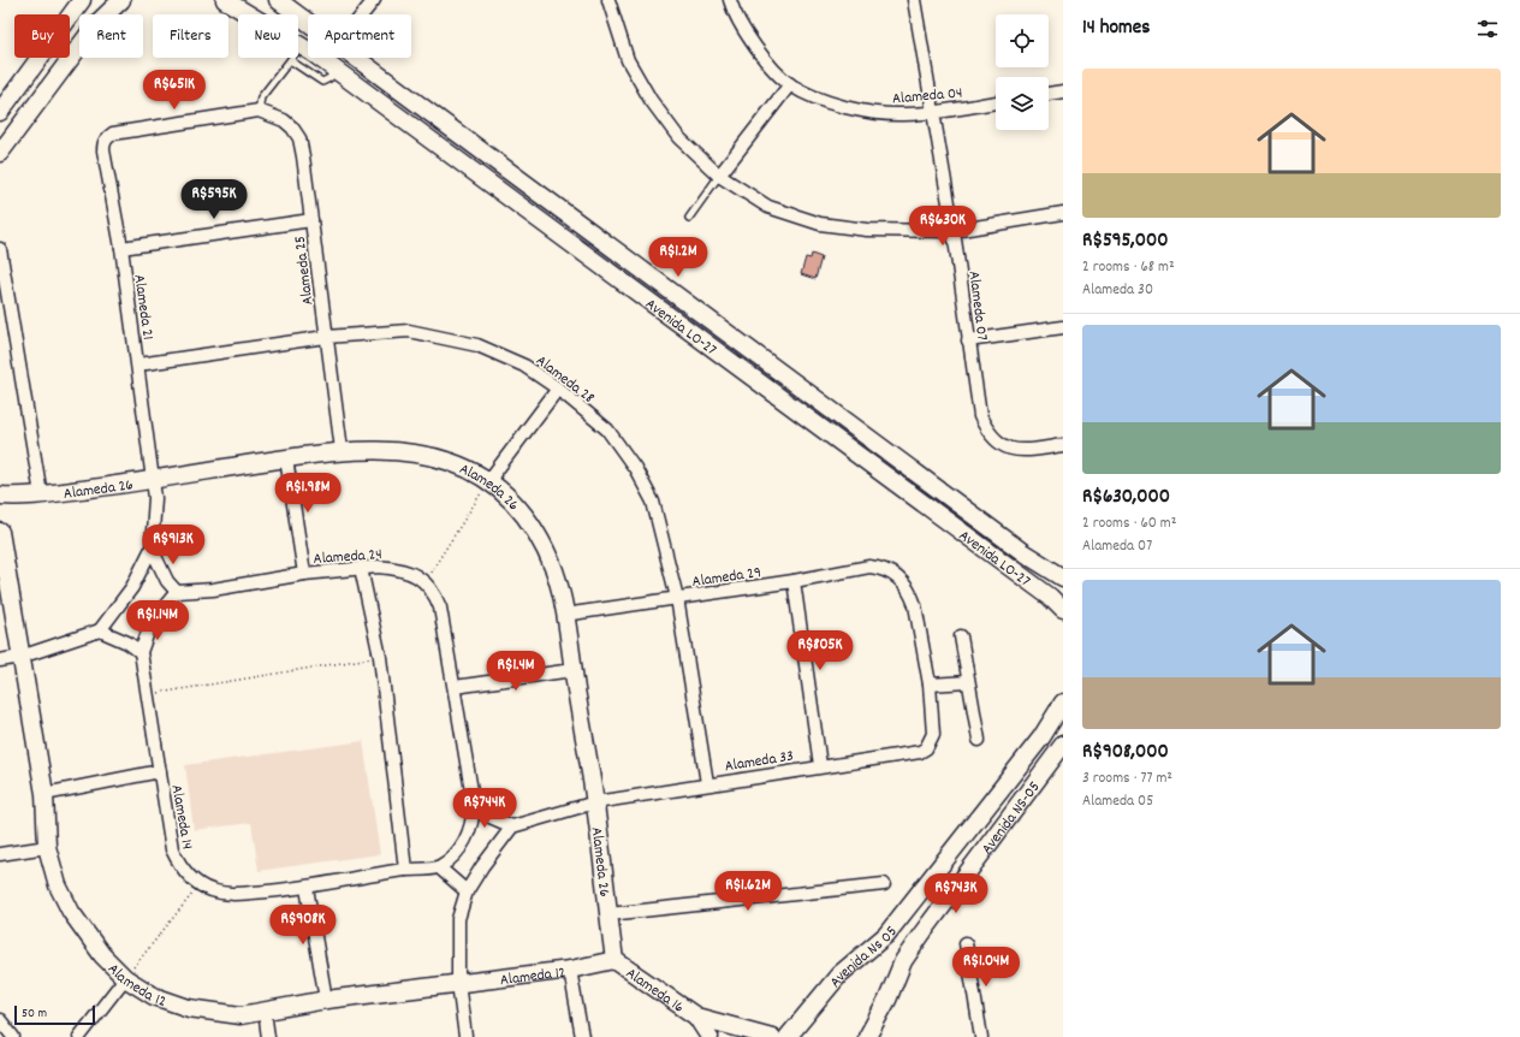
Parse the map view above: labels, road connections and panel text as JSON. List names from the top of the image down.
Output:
{
  "streets": {
    "street": [
      "Alameda 04",
      "Alameda 25",
      "Alameda 07",
      "Alameda 21",
      "Avenida LO-27",
      "Alameda 28",
      "Alameda 26",
      "Alameda 24",
      "Alameda 29",
      "Alameda 33",
      "Alameda 14",
      "Avenida NS-05",
      "Avenida Ns 05",
      "Alameda 12",
      "Alameda 16"
    ]
  },
  "crossings": [
    ["Alameda 04", "Alameda 07"],
    ["Alameda 25", "Alameda 21"],
    ["Alameda 25", "Alameda 28"],
    ["Alameda 25", "Alameda 26"],
    ["Alameda 21", "Alameda 28"],
    ["Alameda 21", "Alameda 26"],
    ["Alameda 28", "Alameda 29"],
    ["Alameda 28", "Alameda 33"],
    ["Alameda 26", "Alameda 29"],
    ["Alameda 26", "Alameda 33"],
    ["Alameda 26", "Alameda 12"],
    ["Alameda 26", "Alameda 16"],
    ["Alameda 24", "Alameda 14"],
    ["Alameda 29", "Alameda 33"],
    ["Alameda 12", "Alameda 16"]
  ],
  "scale_bar": "50 m",
  "page": {
    "heading": "14 homes",
    "chip": [
      "Buy",
      "Rent",
      "Filters",
      "New",
      "Apartment"
    ],
    "list": [
      {
        "name": "R$595,000",
        "note": "2 rooms · 68 m² · Alameda 30"
      },
      {
        "name": "R$630,000",
        "note": "2 rooms · 60 m² · Alameda 07"
      },
      {
        "name": "R$908,000",
        "note": "3 rooms · 77 m² · Alameda 05"
      }
    ],
    "price": [
      "R$651K",
      "R$595K",
      "R$630K",
      "R$1.2M",
      "R$1.98M",
      "R$913K",
      "R$1.14M",
      "R$805K",
      "R$1.4M",
      "R$744K",
      "R$1.62M",
      "R$743K",
      "R$908K",
      "R$1.04M"
    ],
    "scale": "50 m"
  }
}
